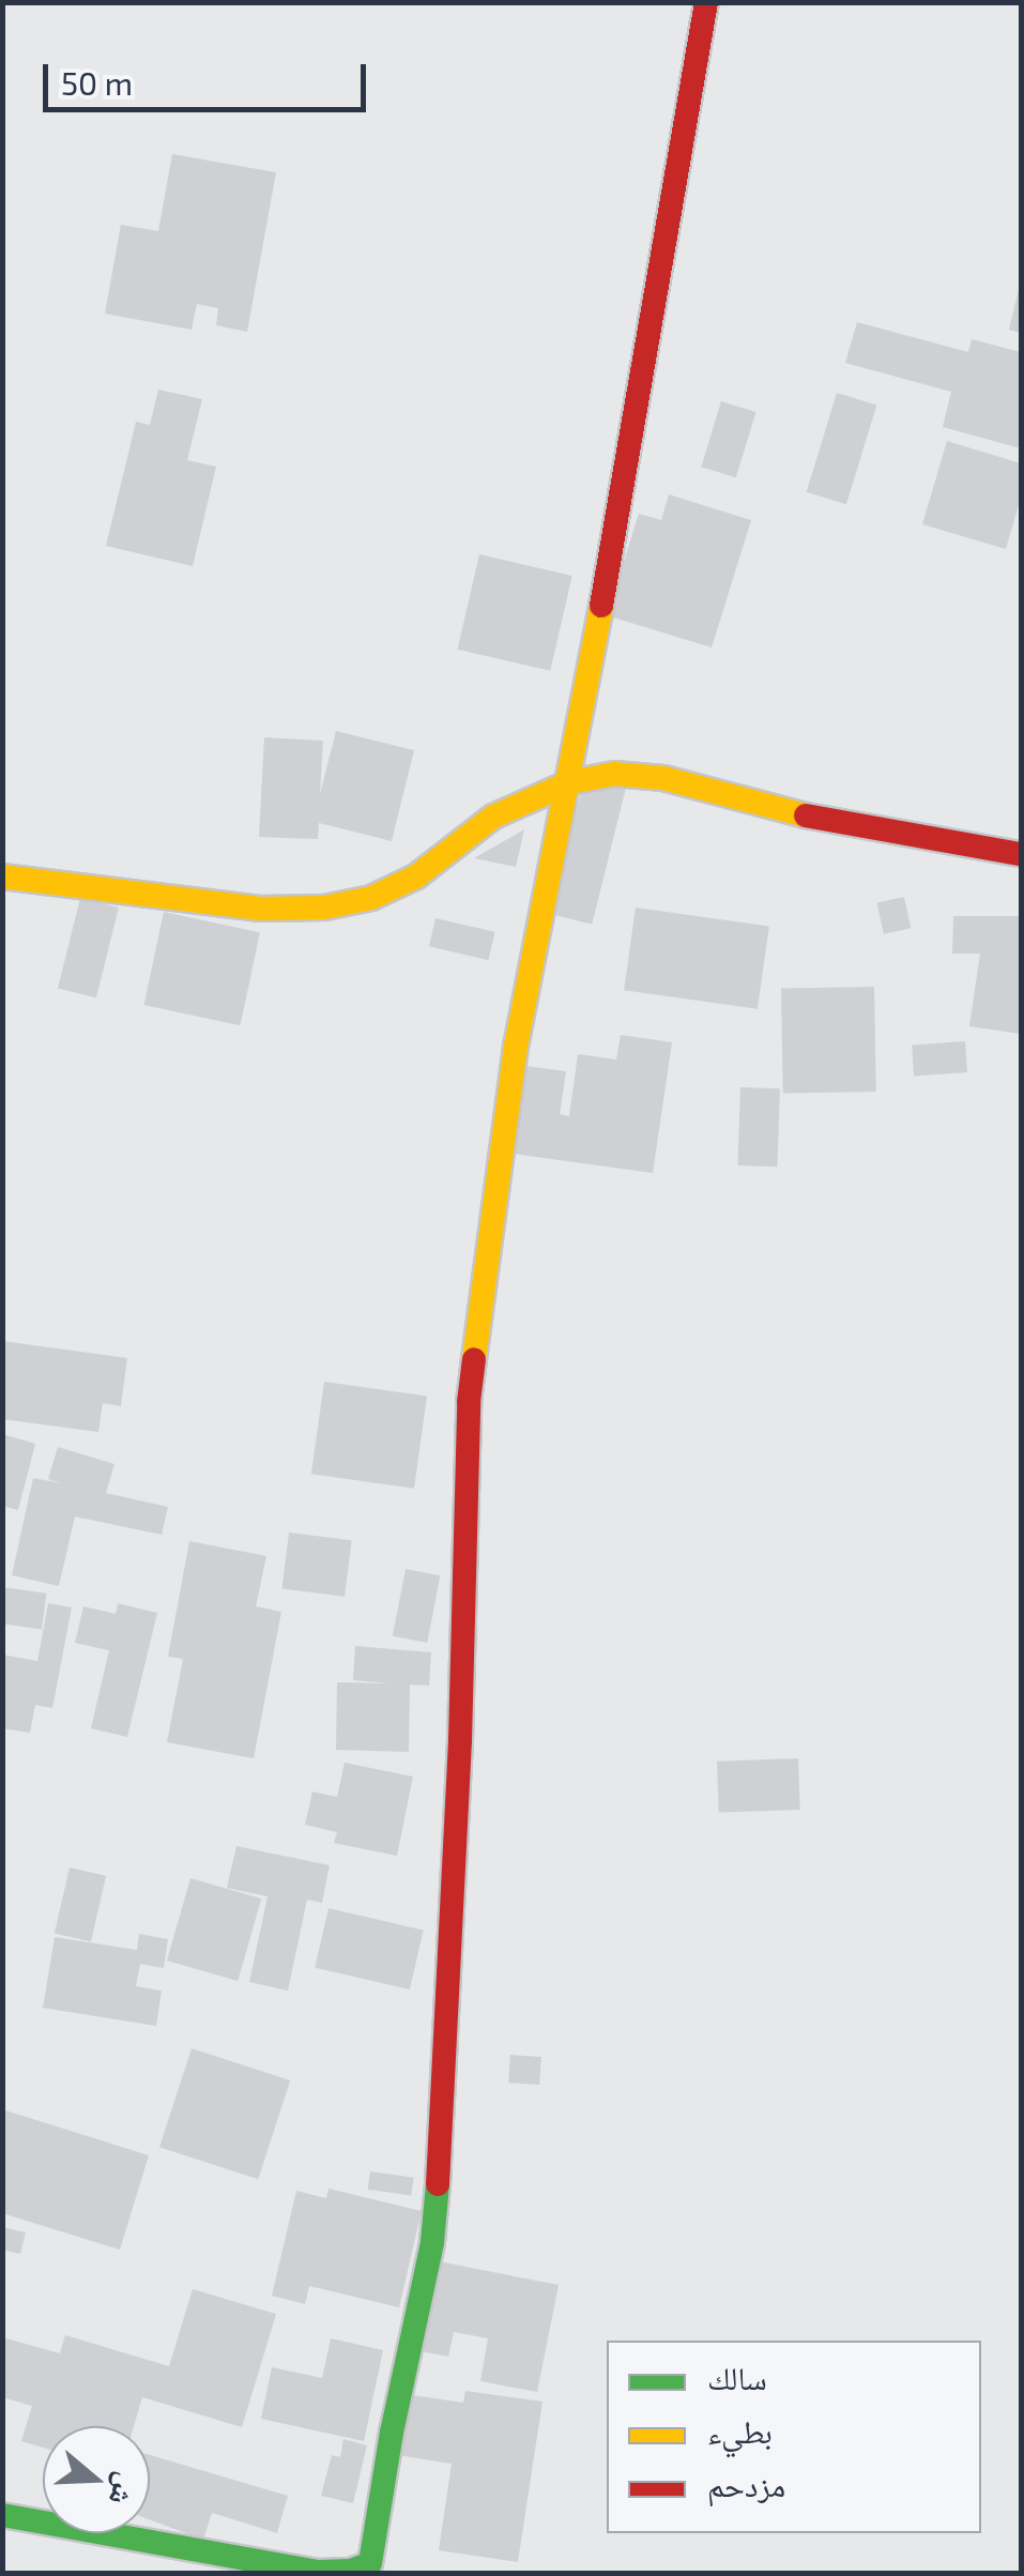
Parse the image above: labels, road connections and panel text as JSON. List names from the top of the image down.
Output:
{
  "legend": ["سالك", "بطيء", "مزدحم"],
  "scale_bar": "50 m",
  "north": "right"
}
